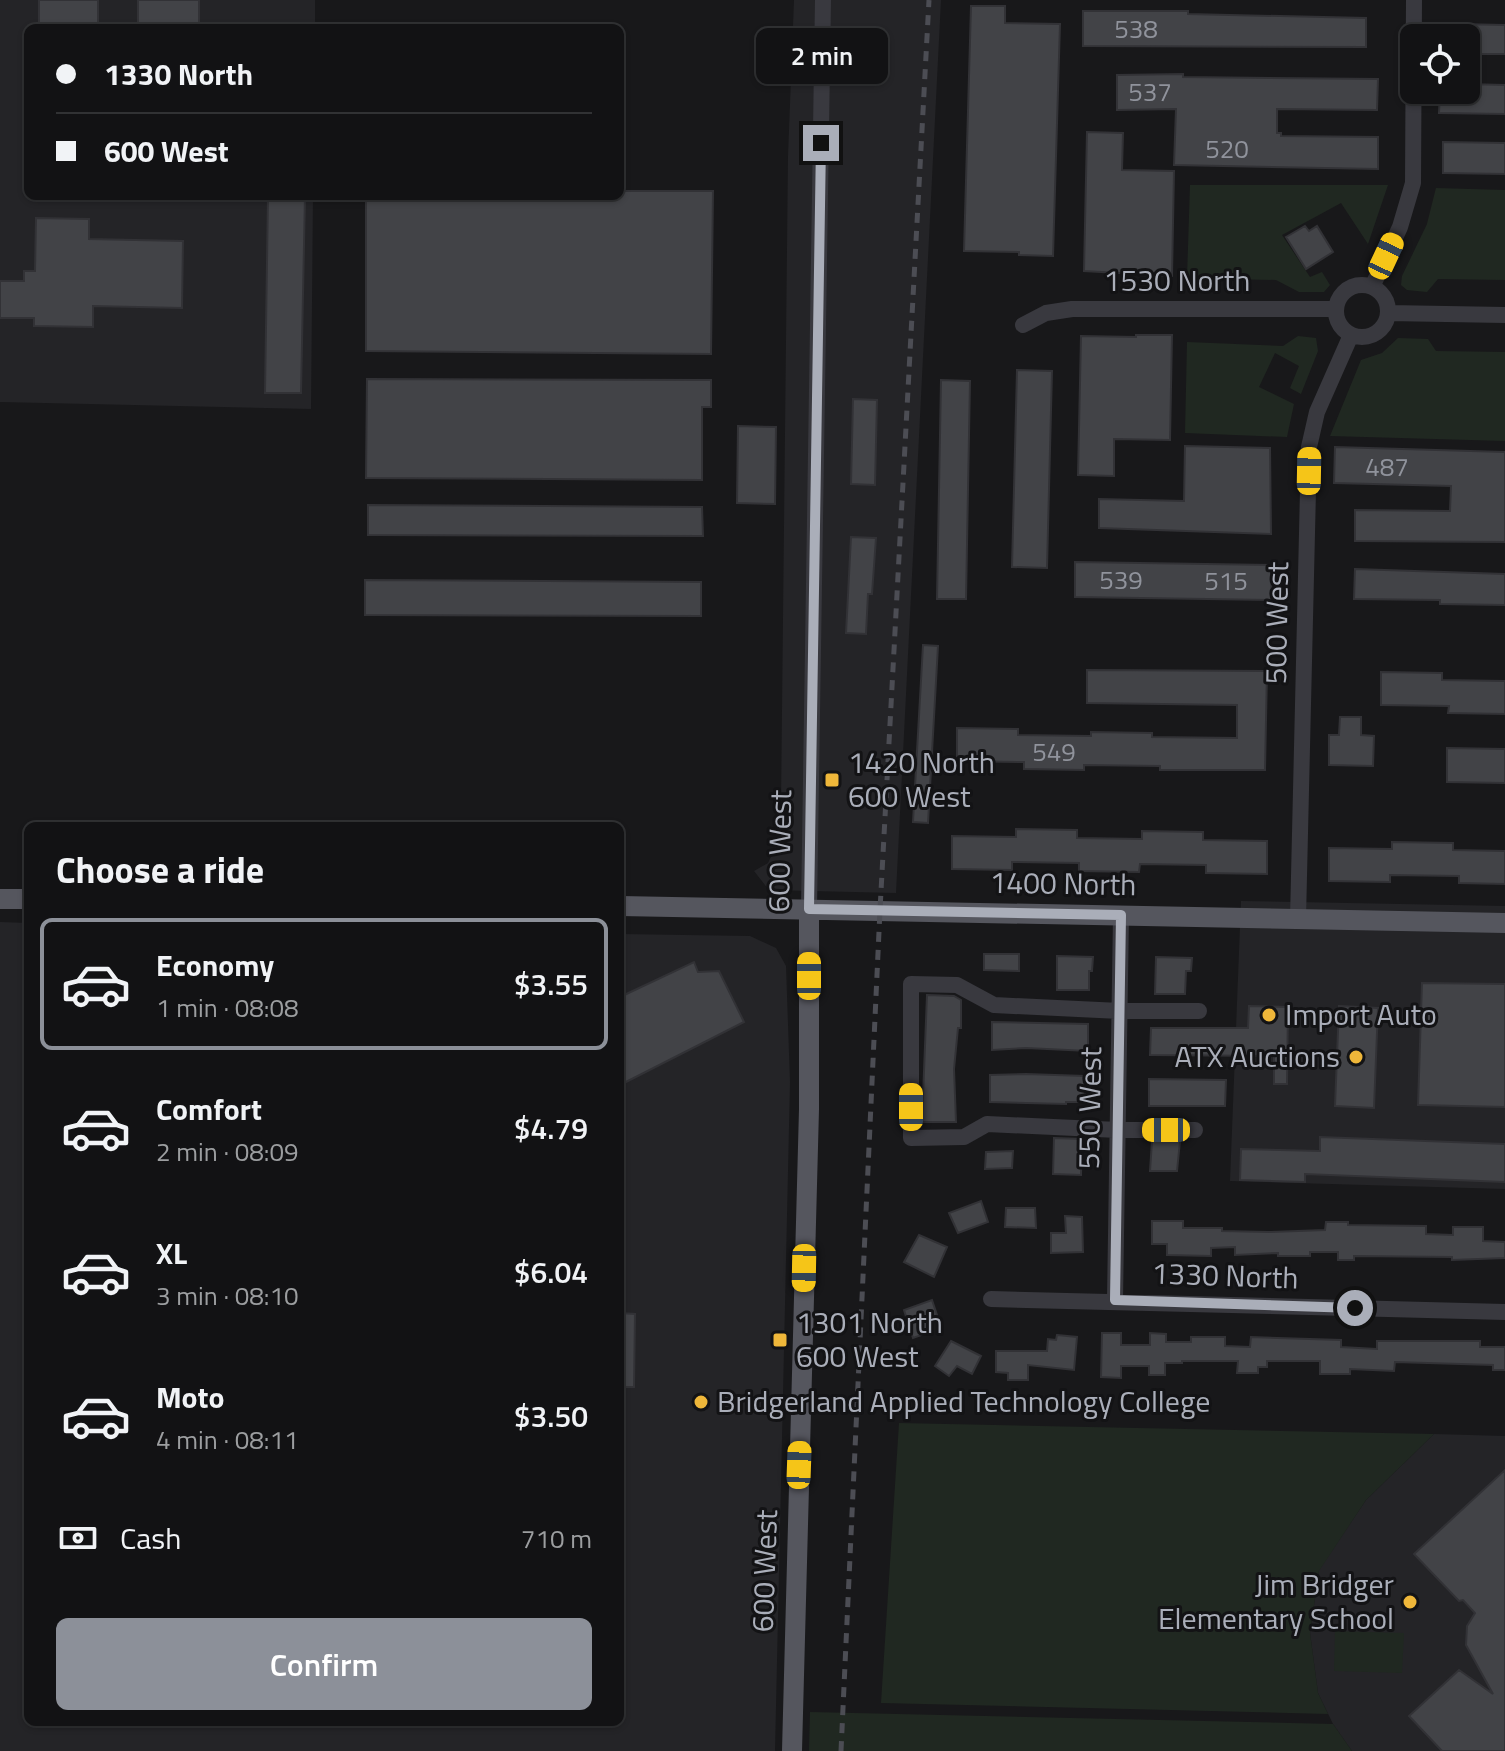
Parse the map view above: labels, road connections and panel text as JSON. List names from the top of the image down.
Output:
{
  "streets": {
    "main road": ["600 West", "1400 North"],
    "street": [
      "1530 North",
      "500 West",
      "550 West",
      "1330 North"
    ]
  },
  "crossings": [
    ["1530 North", "500 West"],
    ["500 West", "1400 North"],
    ["600 West", "1400 North"],
    ["1400 North", "550 West"],
    ["550 West", "1330 North"]
  ],
  "places": {
    "transit": ["1420 North 600 West", "1301 North 600 West"],
    "other": [
      "Import Auto",
      "ATX Auctions",
      "Bridgerland Applied Technology College",
      "Jim Bridger Elementary School"
    ]
  },
  "house_numbers": [
    "538",
    "537",
    "520",
    "487",
    "539",
    "515",
    "549"
  ],
  "page": {
    "banner": ["1330 North", "600 West"],
    "bubble": "2 min",
    "heading": "Choose a ride",
    "list": [
      {
        "name": "Economy",
        "note": "1 min · 08:08",
        "value": "$3.55"
      },
      {
        "name": "Comfort",
        "note": "2 min · 08:09",
        "value": "$4.79"
      },
      {
        "name": "XL",
        "note": "3 min · 08:10",
        "value": "$6.04"
      },
      {
        "name": "Moto",
        "note": "4 min · 08:11",
        "value": "$3.50"
      }
    ],
    "pay": ["Cash", "710 m"],
    "buttons": "Confirm"
  }
}
